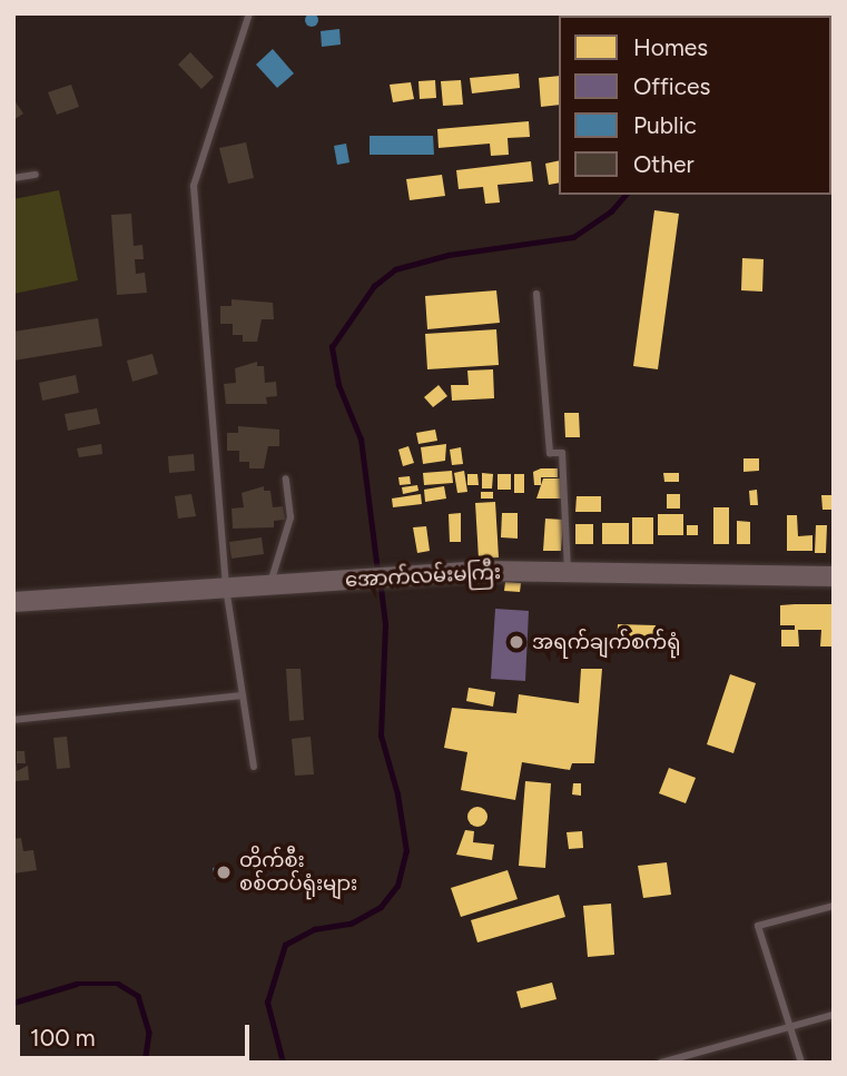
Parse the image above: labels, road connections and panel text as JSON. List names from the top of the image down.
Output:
{
  "streets": {
    "main road": ["အောက်လမ်းမကြီး"]
  },
  "places": ["အရက်ချက်စက်ရုံ", "တိုက်စီး စစ်တပ်ရုံးများ"],
  "legend": [
    "Homes",
    "Offices",
    "Public",
    "Other"
  ],
  "scale_bar": "100 m"
}
